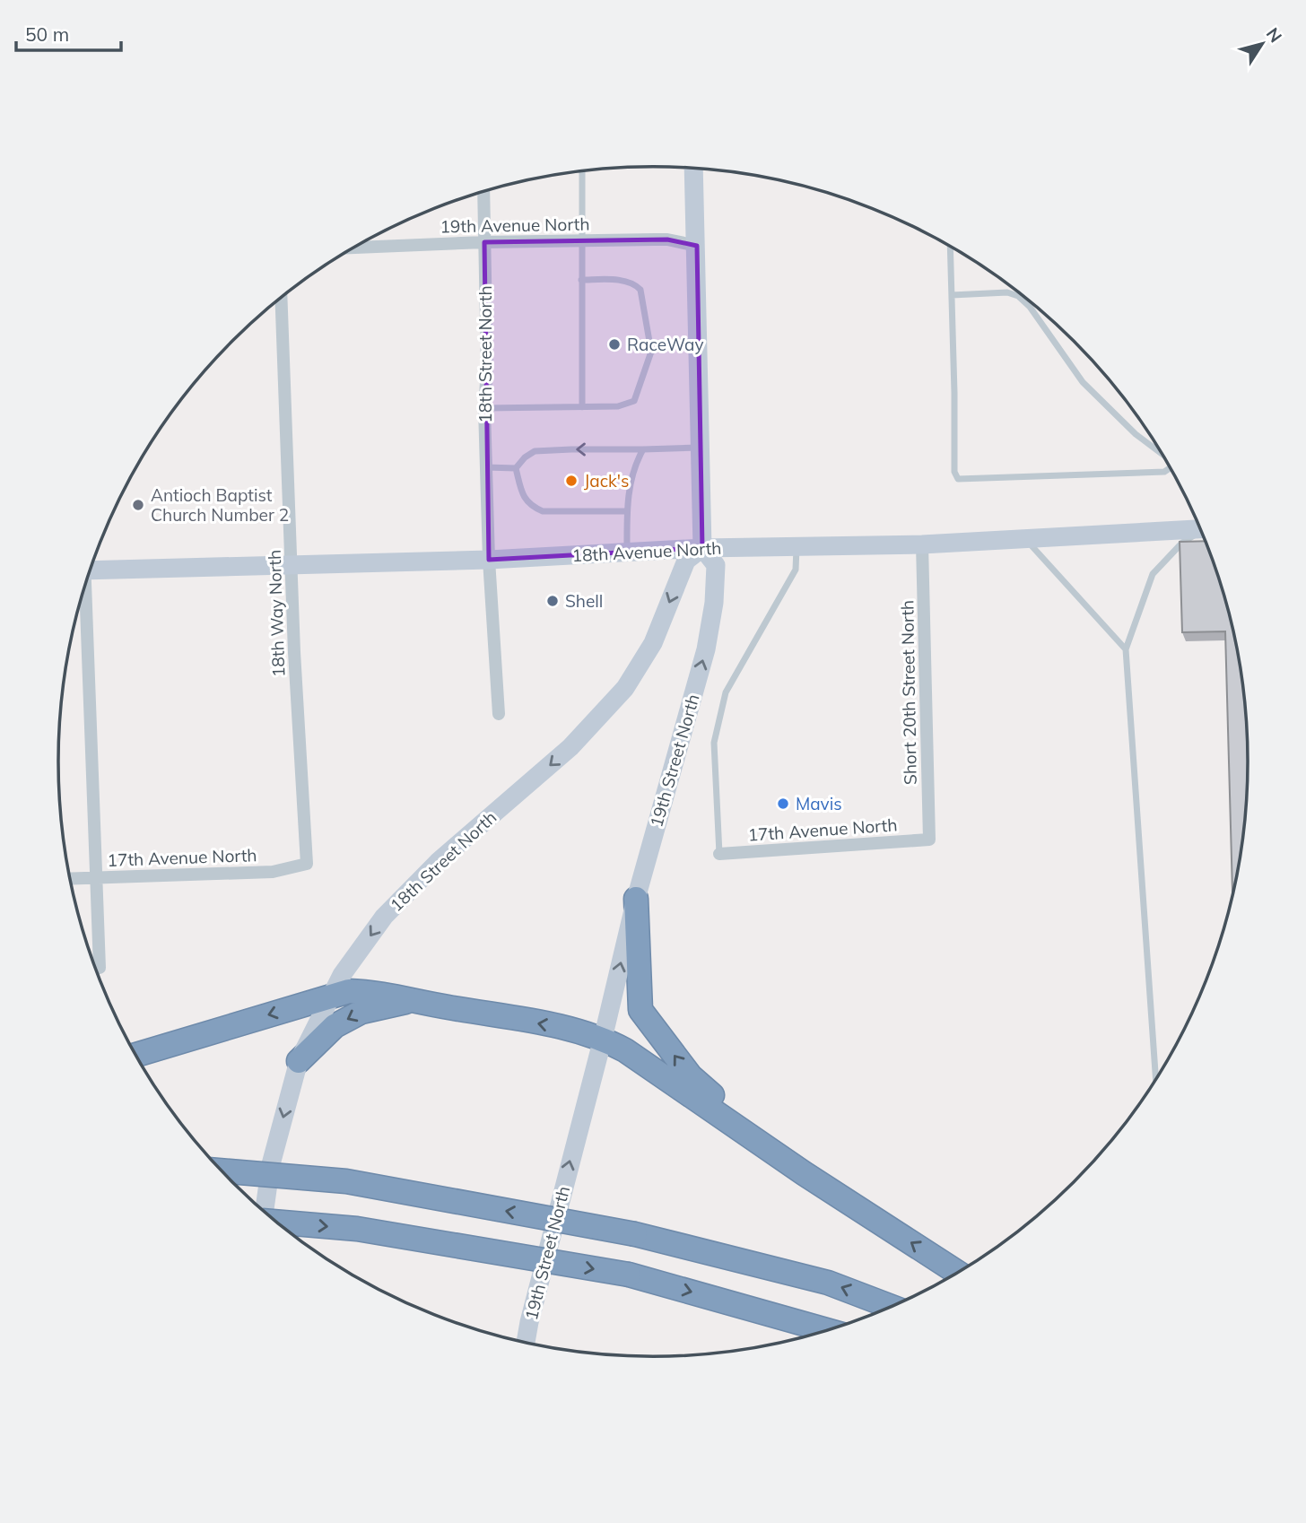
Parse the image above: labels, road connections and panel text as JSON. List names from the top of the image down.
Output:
{
  "streets": {
    "main road": ["18th Street North", "18th Avenue North", "19th Street North"],
    "street": [
      "19th Avenue North",
      "18th Way North",
      "Short 20th Street North",
      "17th Avenue North"
    ]
  },
  "crossings": [
    ["19th Avenue North", "18th Street North"],
    ["19th Avenue North", "19th Street North"],
    ["18th Street North", "18th Avenue North"],
    ["18th Street North", "19th Street North"],
    ["18th Avenue North", "18th Way North"],
    ["18th Avenue North", "Short 20th Street North"],
    ["18th Avenue North", "19th Street North"],
    ["18th Way North", "17th Avenue North"],
    ["Short 20th Street North", "17th Avenue North"]
  ],
  "one_way": ["18th Street North", "19th Street North"],
  "places": [
    "RaceWay",
    "Jack's",
    "Antioch Baptist Church Number 2",
    "Shell",
    "Mavis"
  ],
  "scale_bar": "50 m",
  "north": "top right"
}
